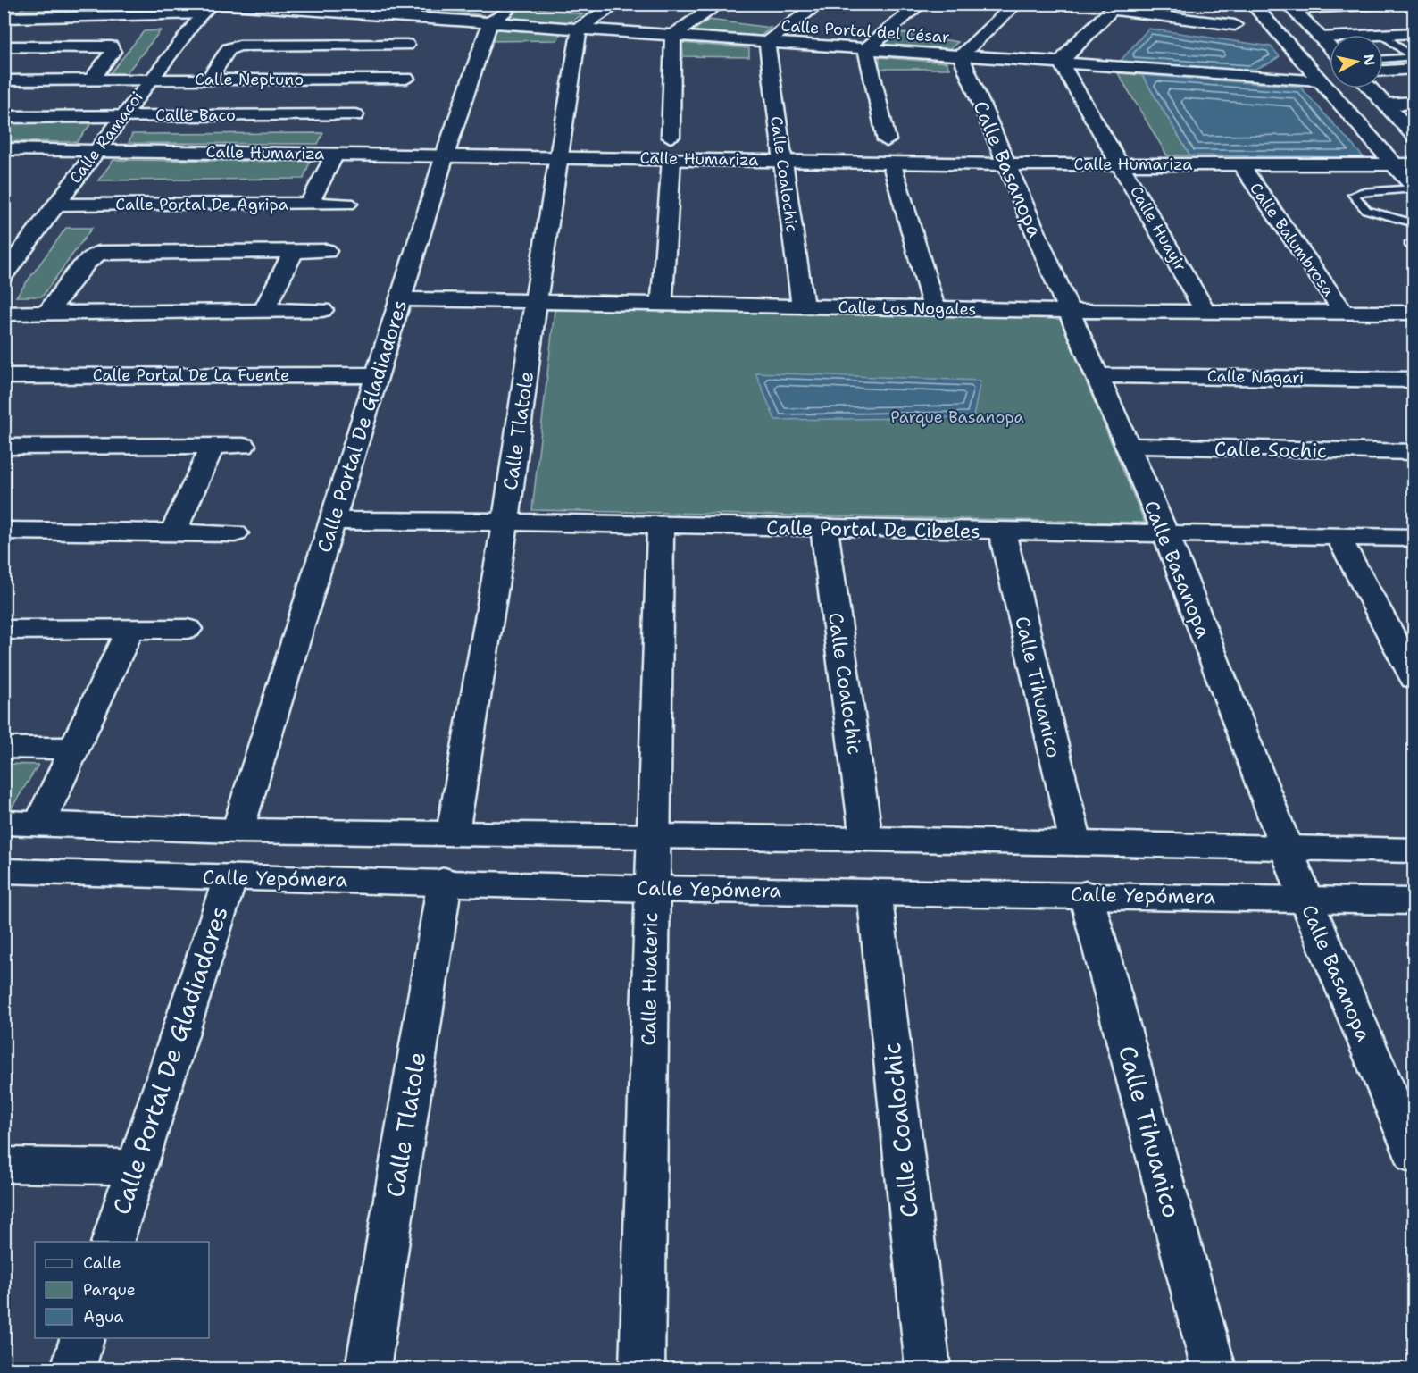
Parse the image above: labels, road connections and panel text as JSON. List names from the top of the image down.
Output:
{
  "streets": {
    "street": [
      "Calle Portal del César",
      "Calle Neptuno",
      "Calle Baco",
      "Calle Ramacoi",
      "Calle Humariza",
      "Calle Basanopa",
      "Calle Coalochic",
      "Calle Portal De Agripa",
      "Calle Huayir",
      "Calle Balumbrosa",
      "Calle Los Nogales",
      "Calle Portal De La Fuente",
      "Calle Nagari",
      "Calle Portal De Gladiadores",
      "Calle Tlatole",
      "Calle Sochic",
      "Calle Portal De Cibeles",
      "Calle Tihuanico",
      "Calle Yepómera",
      "Calle Huateric"
    ]
  },
  "crossings": [
    ["Calle Portal del César", "Calle Basanopa"],
    ["Calle Portal del César", "Calle Coalochic"],
    ["Calle Portal del César", "Calle Huayir"],
    ["Calle Portal del César", "Calle Portal De Gladiadores"],
    ["Calle Portal del César", "Calle Tlatole"],
    ["Calle Neptuno", "Calle Ramacoi"],
    ["Calle Baco", "Calle Ramacoi"],
    ["Calle Ramacoi", "Calle Humariza"],
    ["Calle Ramacoi", "Calle Portal De Agripa"],
    ["Calle Humariza", "Calle Basanopa"],
    ["Calle Humariza", "Calle Coalochic"],
    ["Calle Humariza", "Calle Huayir"],
    ["Calle Humariza", "Calle Balumbrosa"],
    ["Calle Humariza", "Calle Portal De Gladiadores"],
    ["Calle Humariza", "Calle Tlatole"],
    ["Calle Basanopa", "Calle Los Nogales"],
    ["Calle Basanopa", "Calle Nagari"],
    ["Calle Basanopa", "Calle Sochic"],
    ["Calle Basanopa", "Calle Portal De Cibeles"],
    ["Calle Basanopa", "Calle Yepómera"],
    ["Calle Coalochic", "Calle Los Nogales"],
    ["Calle Coalochic", "Calle Portal De Cibeles"],
    ["Calle Coalochic", "Calle Yepómera"],
    ["Calle Huayir", "Calle Los Nogales"],
    ["Calle Balumbrosa", "Calle Los Nogales"],
    ["Calle Los Nogales", "Calle Portal De Gladiadores"],
    ["Calle Los Nogales", "Calle Tlatole"],
    ["Calle Portal De La Fuente", "Calle Portal De Gladiadores"],
    ["Calle Portal De Gladiadores", "Calle Portal De Cibeles"],
    ["Calle Portal De Gladiadores", "Calle Yepómera"],
    ["Calle Tlatole", "Calle Portal De Cibeles"],
    ["Calle Tlatole", "Calle Yepómera"],
    ["Calle Portal De Cibeles", "Calle Tihuanico"],
    ["Calle Portal De Cibeles", "Calle Huateric"],
    ["Calle Tihuanico", "Calle Yepómera"],
    ["Calle Yepómera", "Calle Huateric"]
  ],
  "parks": ["Parque Basanopa"],
  "legend": ["Calle", "Parque", "Agua"],
  "north": "right"
}
